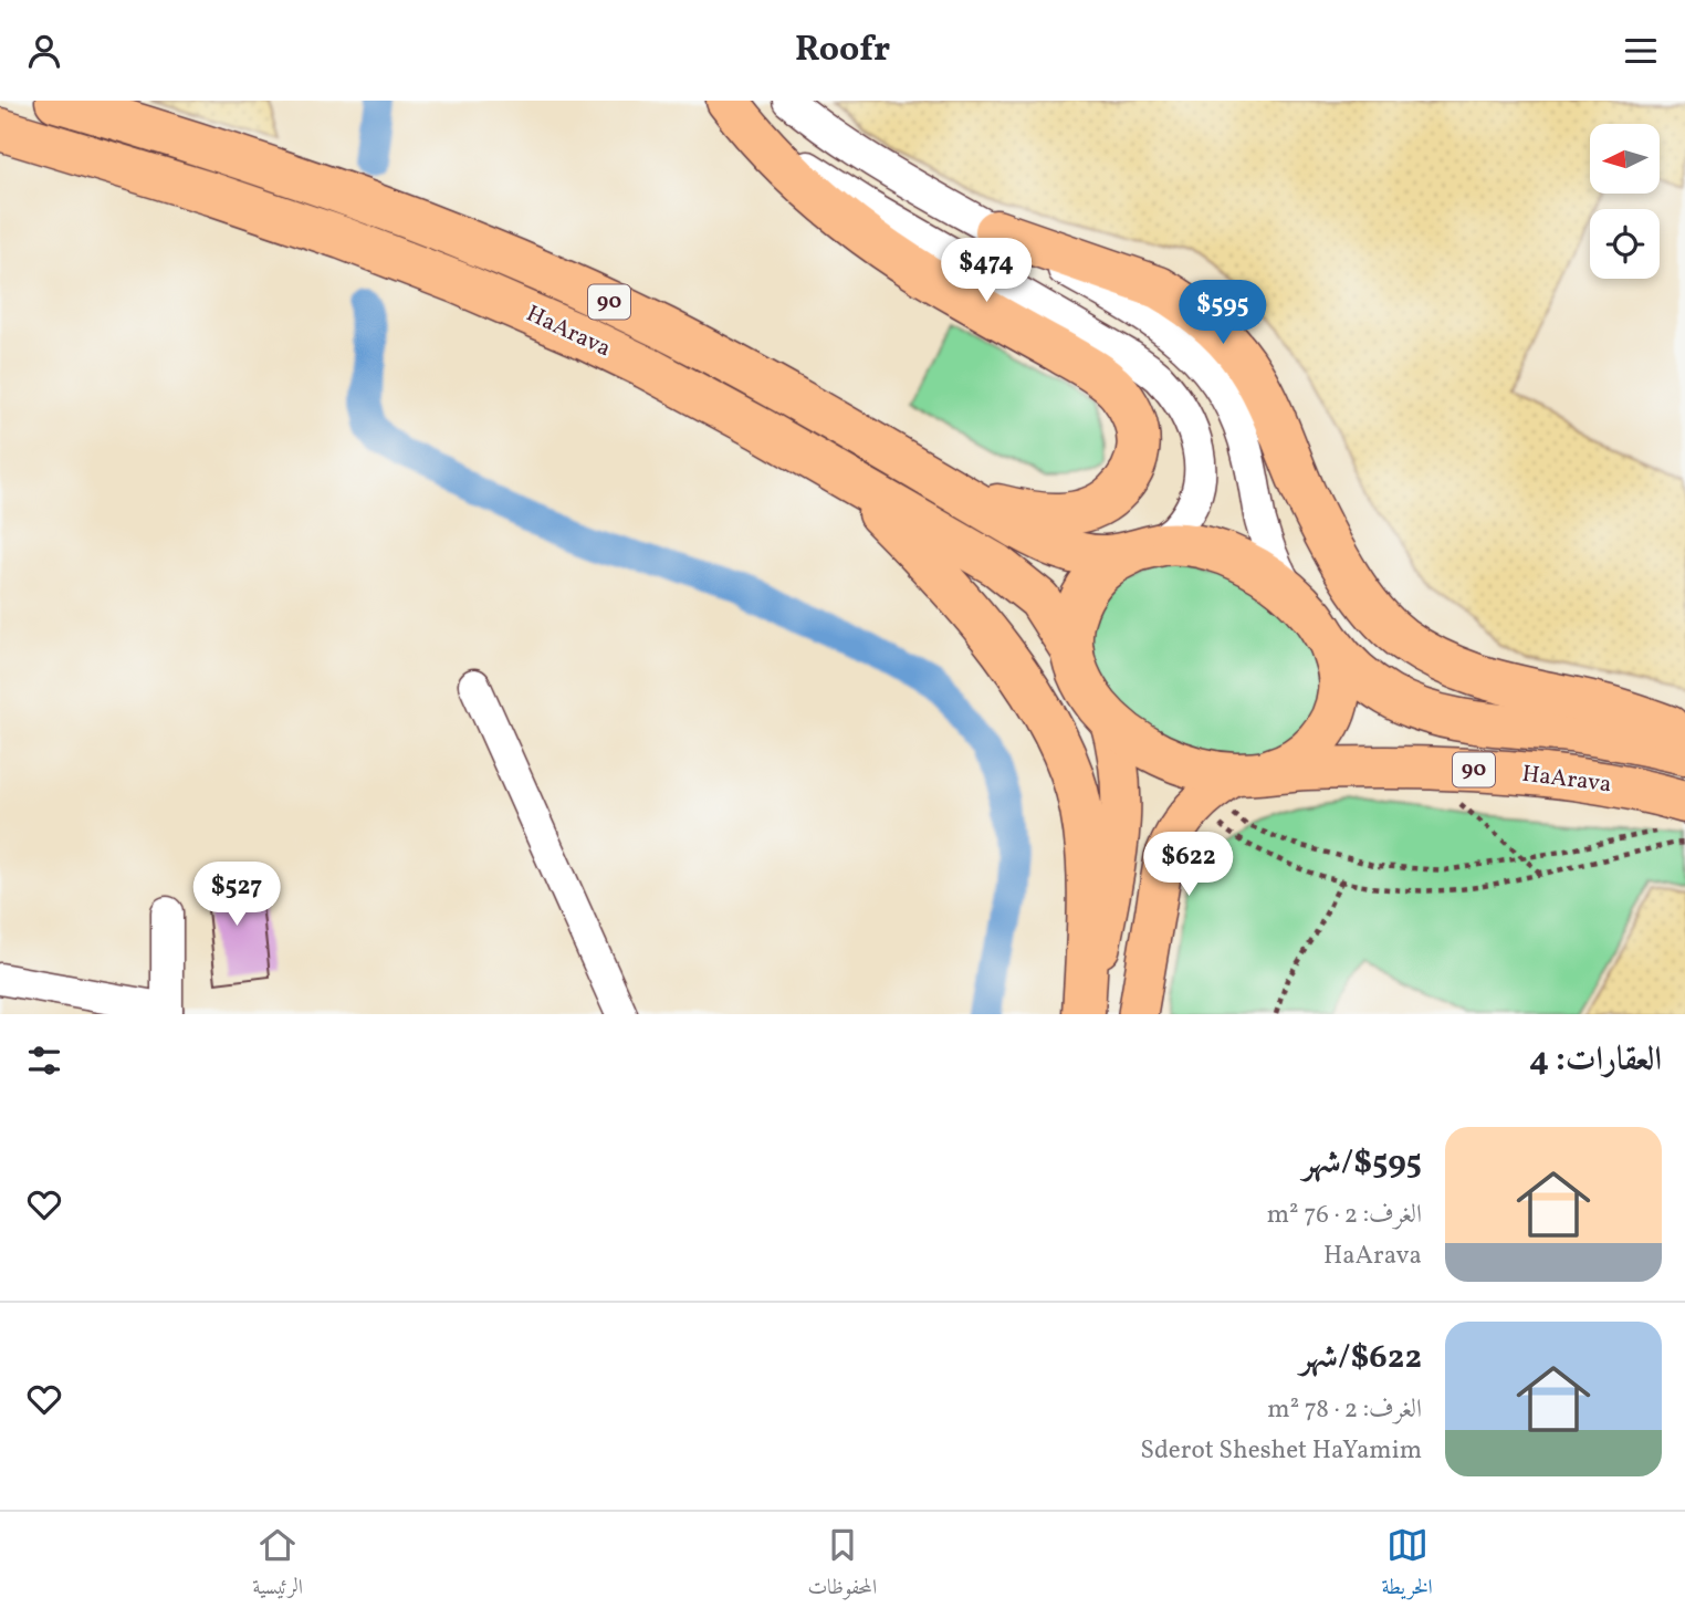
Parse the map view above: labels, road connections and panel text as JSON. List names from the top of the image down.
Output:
{
  "streets": {
    "highway": ["90", "HaArava"]
  },
  "north": "left",
  "page": {
    "header": "Roofr",
    "price": [
      "$474",
      "$595",
      "$622",
      "$527"
    ],
    "heading": "العقارات: 4",
    "list": [
      {
        "name": "$595/شهر",
        "note": "الغرف: 2 · 76 m² · HaArava"
      },
      {
        "name": "$622/شهر",
        "note": "الغرف: 2 · 78 m² · Sderot Sheshet HaYamim"
      }
    ],
    "tabs": ["الخريطة", "المحفوظات", "الرئيسية"]
  }
}
